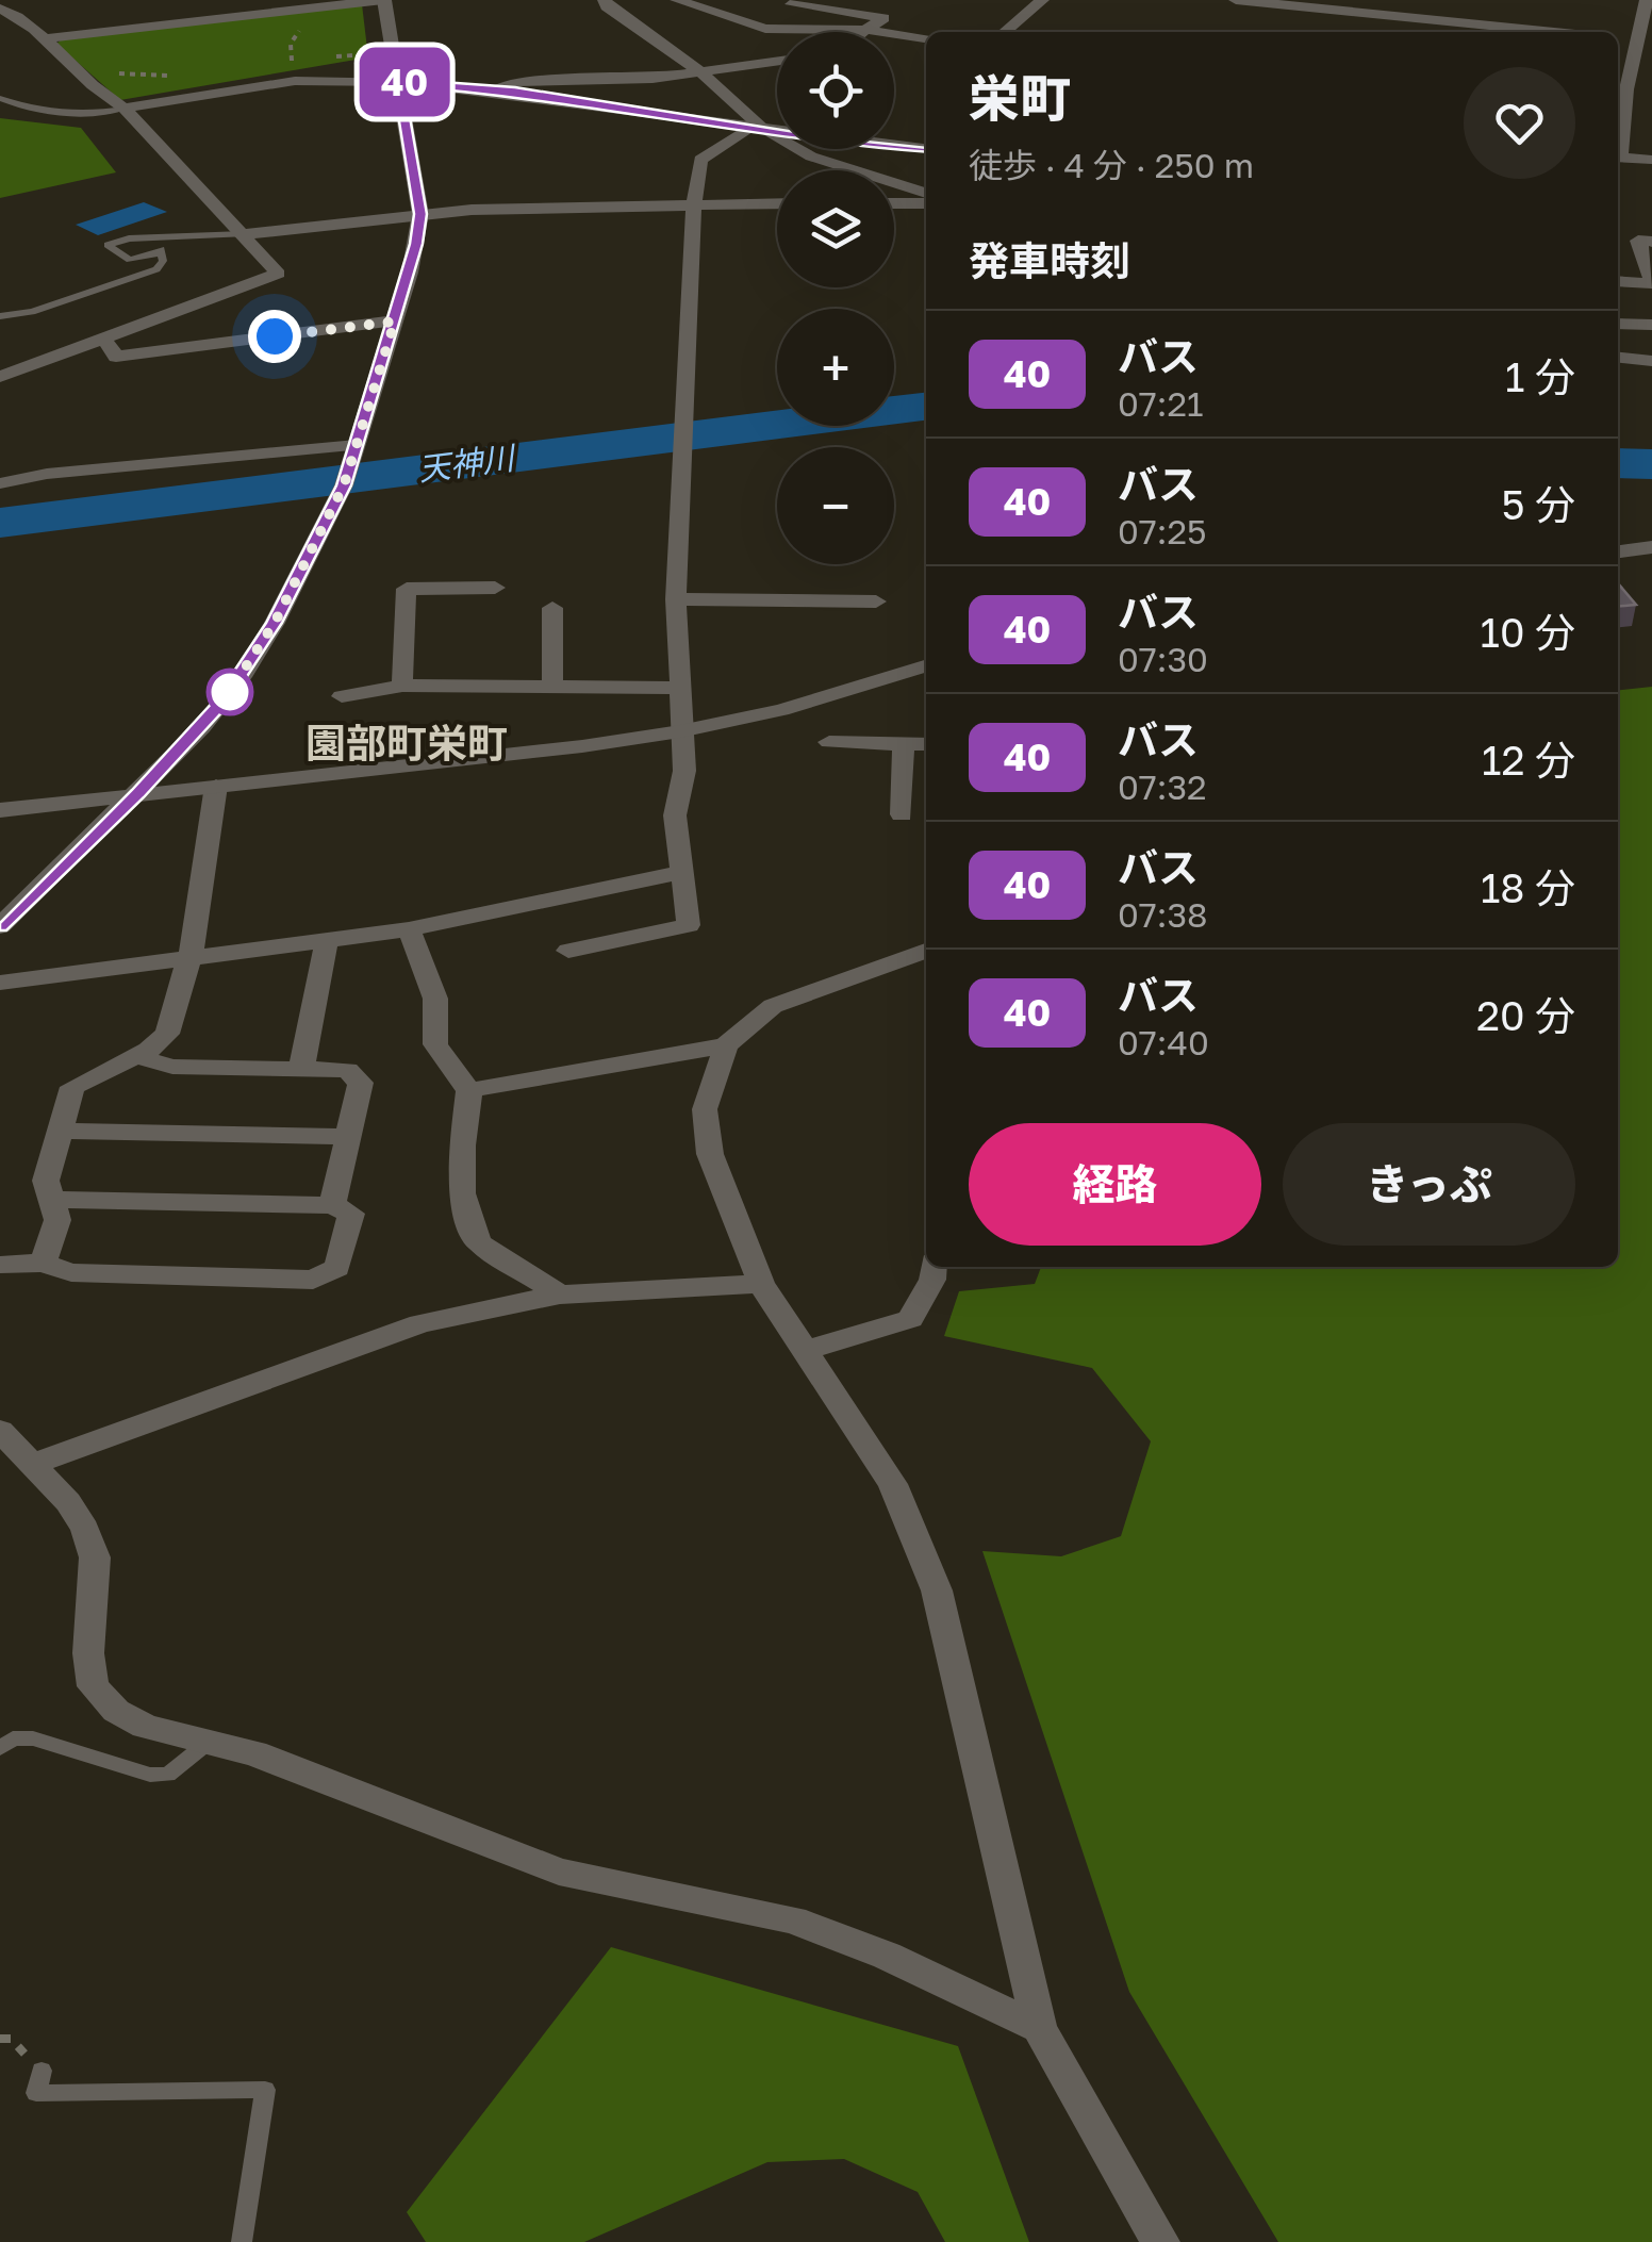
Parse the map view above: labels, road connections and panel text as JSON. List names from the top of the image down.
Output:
{
  "districts": ["園部町栄町"],
  "water": ["天神川"],
  "lines": ["bus line 40"],
  "page": {
    "on_map": "40",
    "map_buttons": ["+", "−"],
    "heading": [
      ["栄町", "徒歩 · 4 分 · 250 m"],
      "発車時刻"
    ],
    "list": [
      {
        "mark": "40",
        "name": "バス",
        "note": "07:21",
        "value": "1 分"
      },
      {
        "mark": "40",
        "name": "バス",
        "note": "07:25",
        "value": "5 分"
      },
      {
        "mark": "40",
        "name": "バス",
        "note": "07:30",
        "value": "10 分"
      },
      {
        "mark": "40",
        "name": "バス",
        "note": "07:32",
        "value": "12 分"
      },
      {
        "mark": "40",
        "name": "バス",
        "note": "07:38",
        "value": "18 分"
      },
      {
        "mark": "40",
        "name": "バス",
        "note": "07:40",
        "value": "20 分"
      }
    ],
    "buttons": ["経路", "きっぷ"]
  }
}
